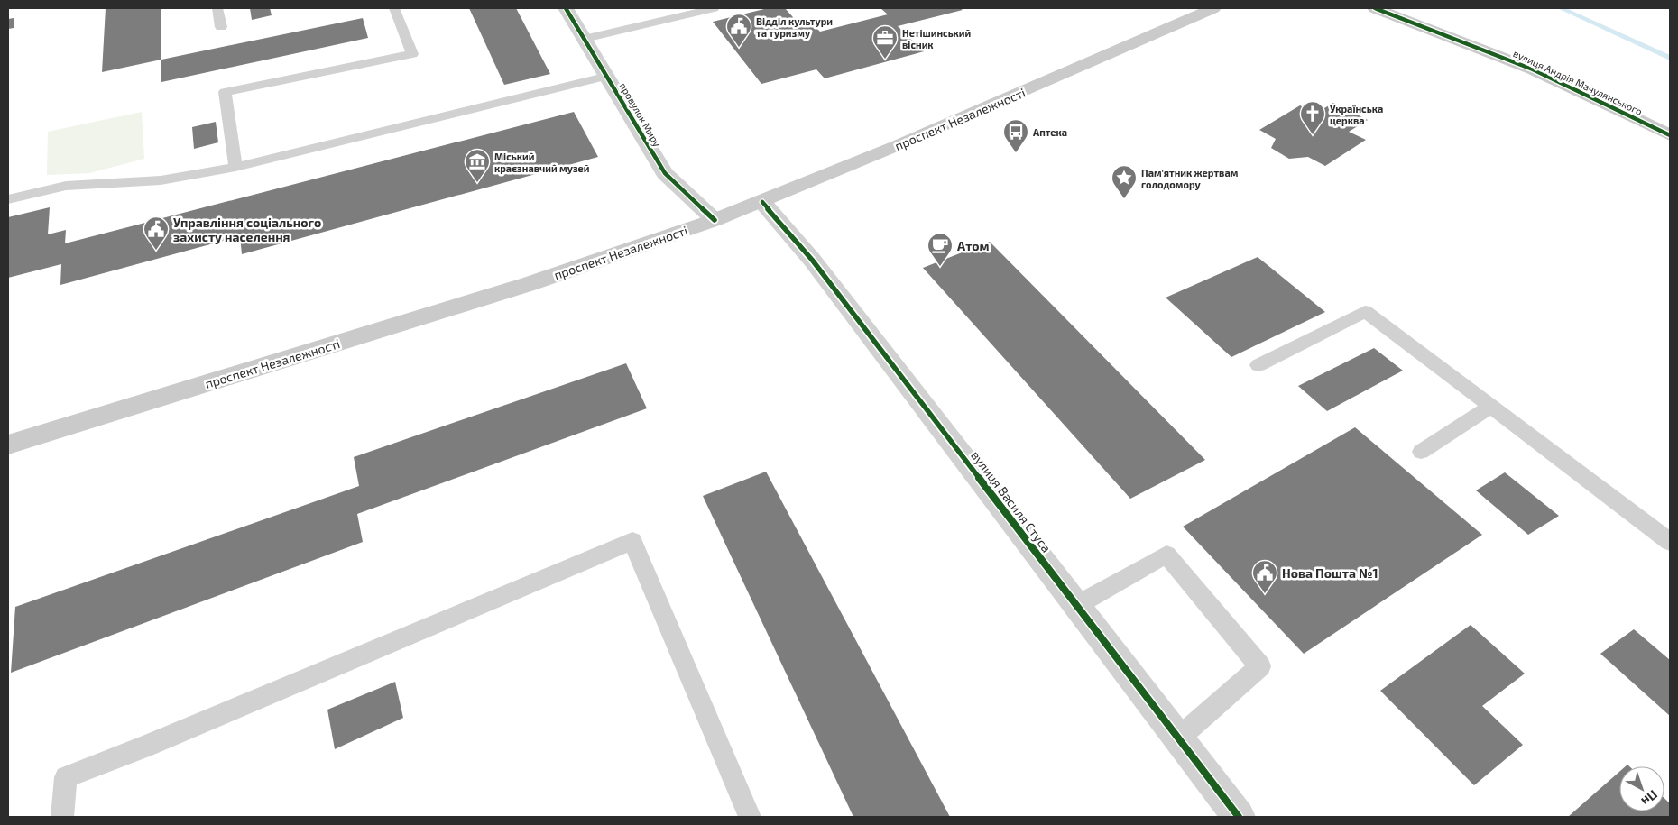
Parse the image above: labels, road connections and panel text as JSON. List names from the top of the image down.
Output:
{
  "streets": {
    "main road": ["вулиця Андрія Мачулянського", "проспект Незалежності"],
    "street": ["провулок Миру", "вулиця Василя Стуса"]
  },
  "crossings": [
    ["провулок Миру", "проспект Незалежності"],
    ["проспект Незалежності", "вулиця Василя Стуса"]
  ],
  "places": {
    "public building": ["Відділ культури та туризму", "Управління соціального захисту населення", "Нова Пошта №1"],
    "office": ["Нетішинський вісник"],
    "church": ["Українська церква"],
    "bus stop": ["Аптека"],
    "museum": ["Міський краєзнавчий музей"],
    "place": ["Пам'ятник жертвам голодомору"],
    "cafe": ["Атом"]
  },
  "north": "bottom right"
}
